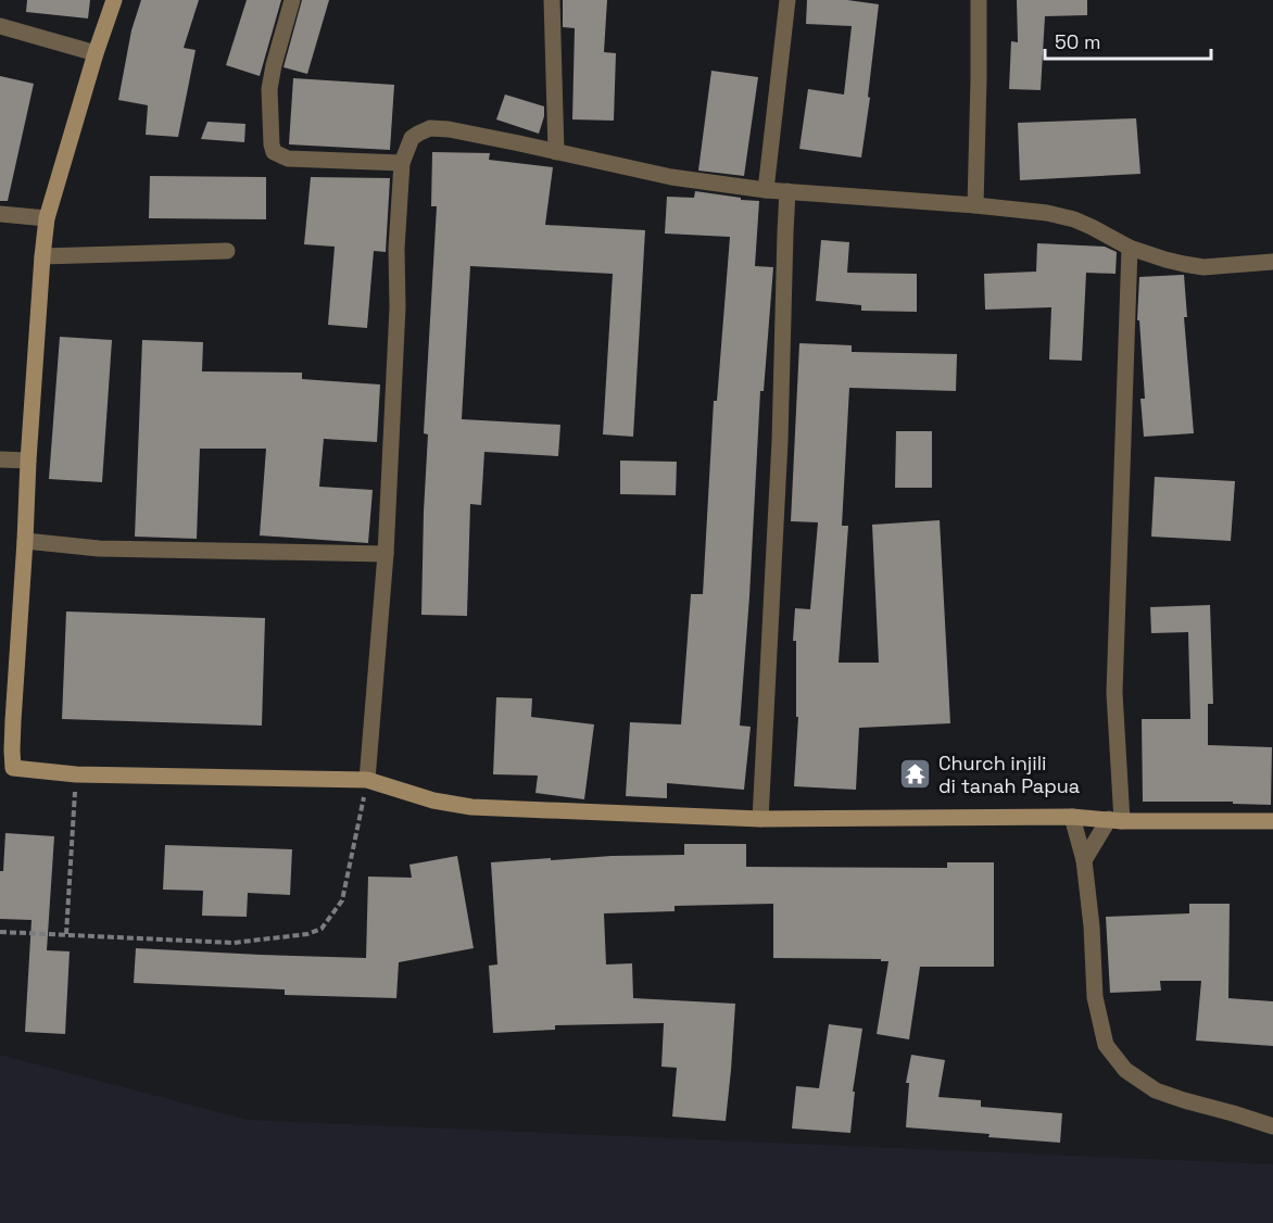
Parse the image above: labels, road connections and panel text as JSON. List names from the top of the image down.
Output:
{
  "places": {
    "temple": ["Church injili di tanah Papua"]
  },
  "scale_bar": "50 m"
}
